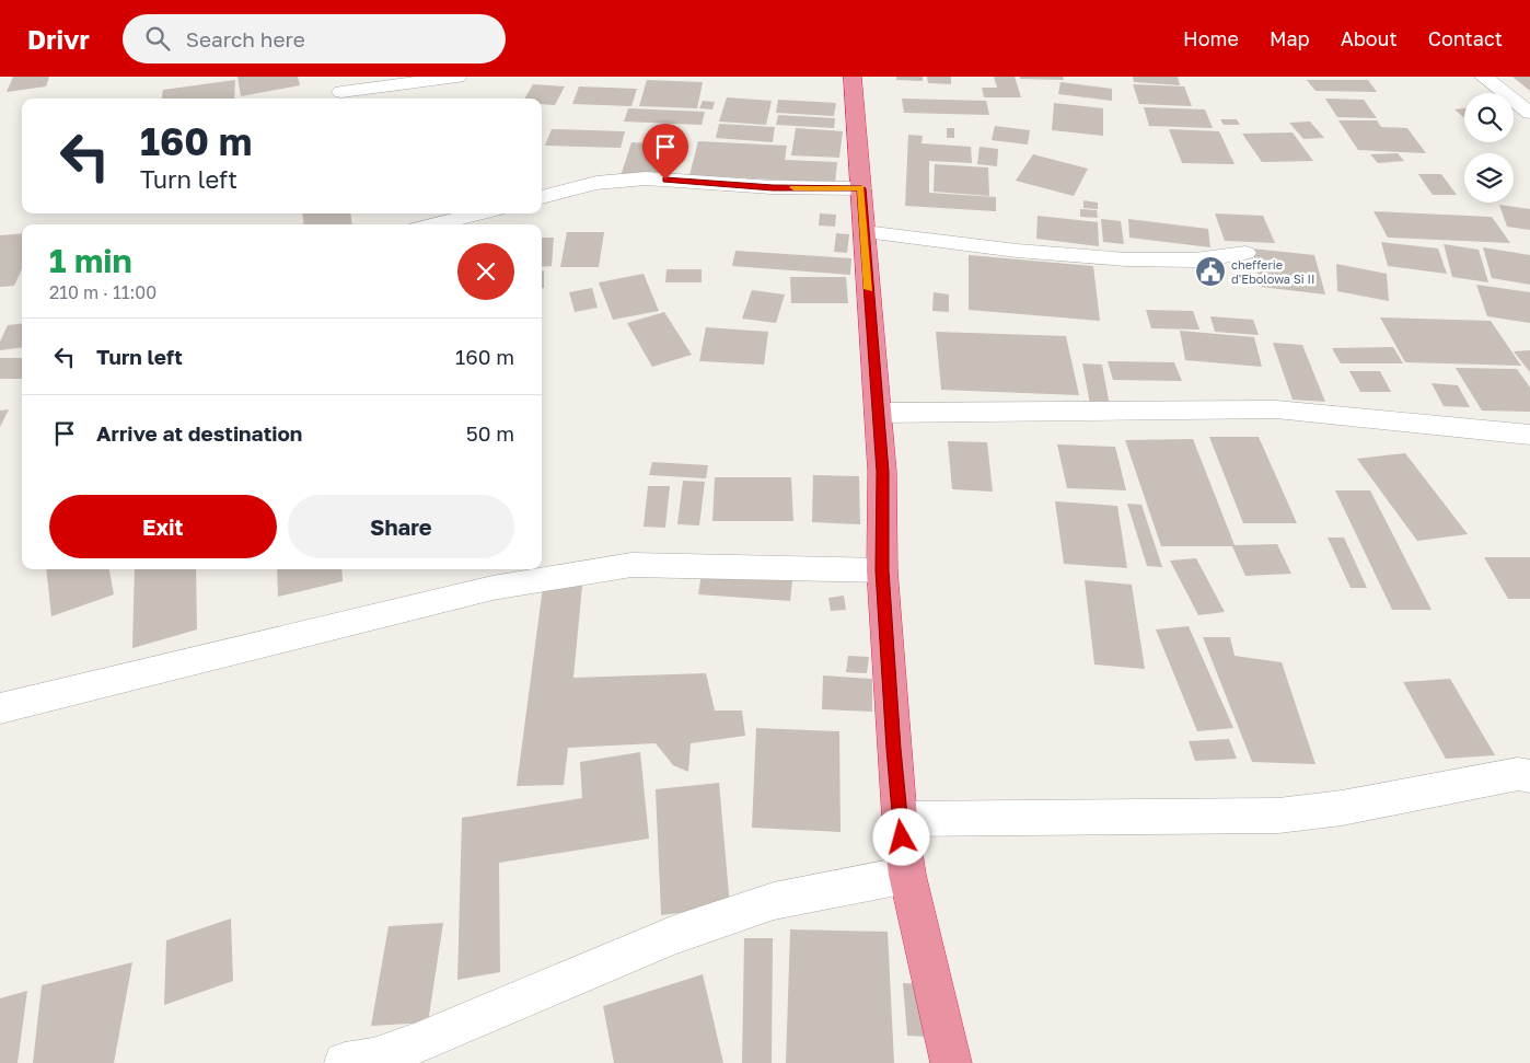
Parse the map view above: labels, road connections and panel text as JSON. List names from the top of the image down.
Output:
{
  "places": {
    "public building": ["chefferie d'Ebolowa Si II"]
  },
  "page": {
    "header": "Drivr",
    "search": "Search here",
    "nav": [
      "Home",
      "Map",
      "About",
      "Contact"
    ],
    "turn": ["160 m", "Turn left"],
    "heading": ["1 min", "210 m · 11:00"],
    "list": [
      {
        "name": "Turn left",
        "value": "160 m"
      },
      {
        "name": "Arrive at destination",
        "value": "50 m"
      }
    ],
    "buttons": ["Exit", "Share"]
  }
}
